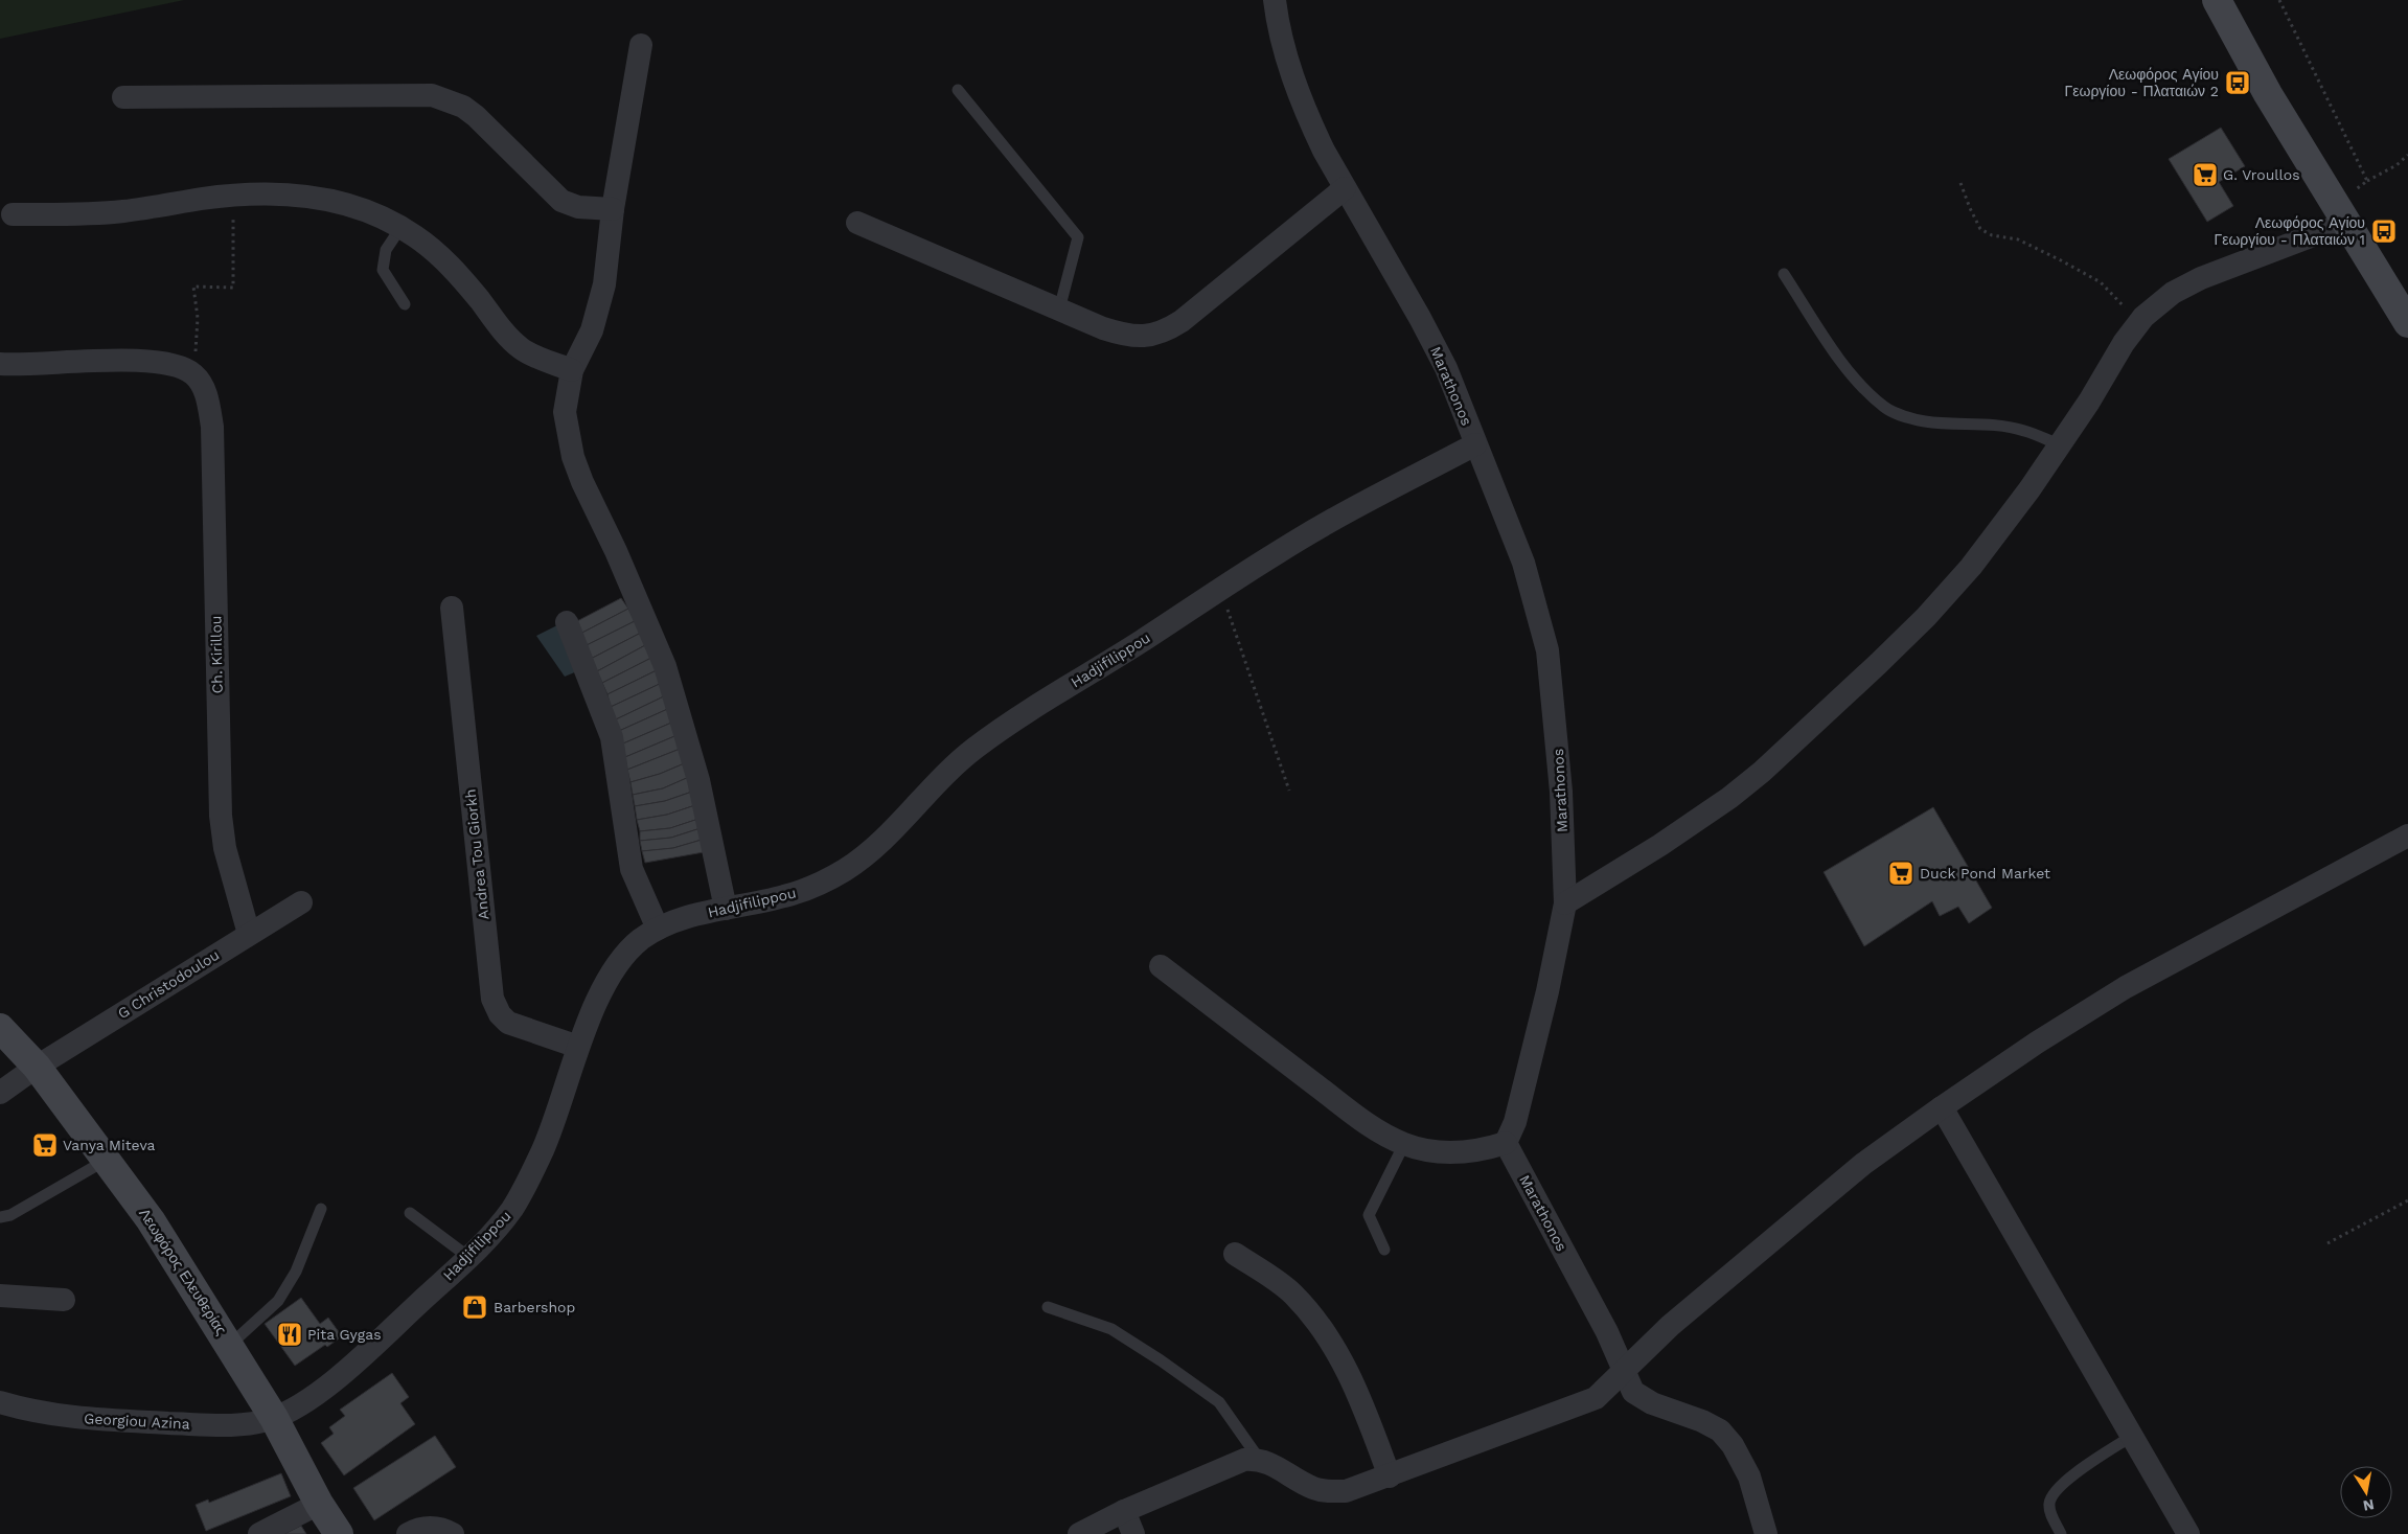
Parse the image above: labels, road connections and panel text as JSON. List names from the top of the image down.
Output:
{
  "streets": {
    "main road": ["Λεωφόρος Ελευθερίας"],
    "street": [
      "Marathonos",
      "Ch. Kirillou",
      "Hadjifilippou",
      "Andrea Tou Giorkh",
      "G Christodoulou",
      "Georgiou Azina"
    ]
  },
  "crossings": [
    ["Marathonos", "Hadjifilippou"],
    ["Ch. Kirillou", "G Christodoulou"],
    ["Hadjifilippou", "Andrea Tou Giorkh"],
    ["Hadjifilippou", "Λεωφόρος Ελευθερίας"],
    ["Hadjifilippou", "Georgiou Azina"],
    ["G Christodoulou", "Λεωφόρος Ελευθερίας"],
    ["Λεωφόρος Ελευθερίας", "Georgiou Azina"]
  ],
  "places": {
    "bus stop": ["Λεωφόρος Αγίου Γεωργίου - Πλαταιών 2", "Λεωφόρος Αγίου Γεωργίου - Πλαταιών 1"],
    "supermarket": ["G. Vroullos", "Duck Pond Market", "Vanya Miteva"],
    "shop": ["Barbershop"],
    "restaurant": ["Pita Gygas"]
  },
  "north": "bottom"
}
